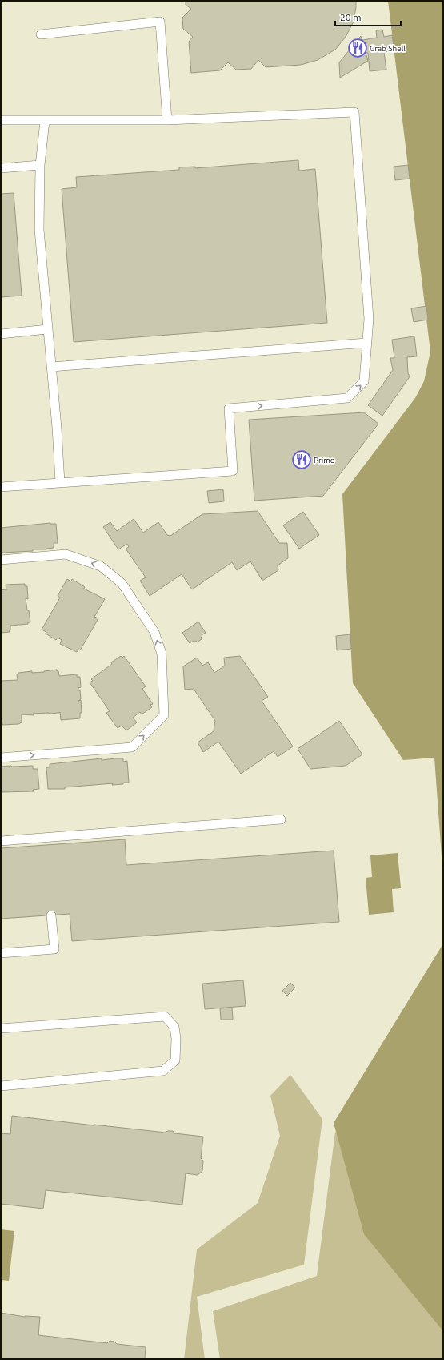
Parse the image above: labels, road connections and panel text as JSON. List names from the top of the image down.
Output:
{
  "places": {
    "restaurant": ["Crab Shell", "Prime"]
  },
  "scale_bar": "20 m"
}
